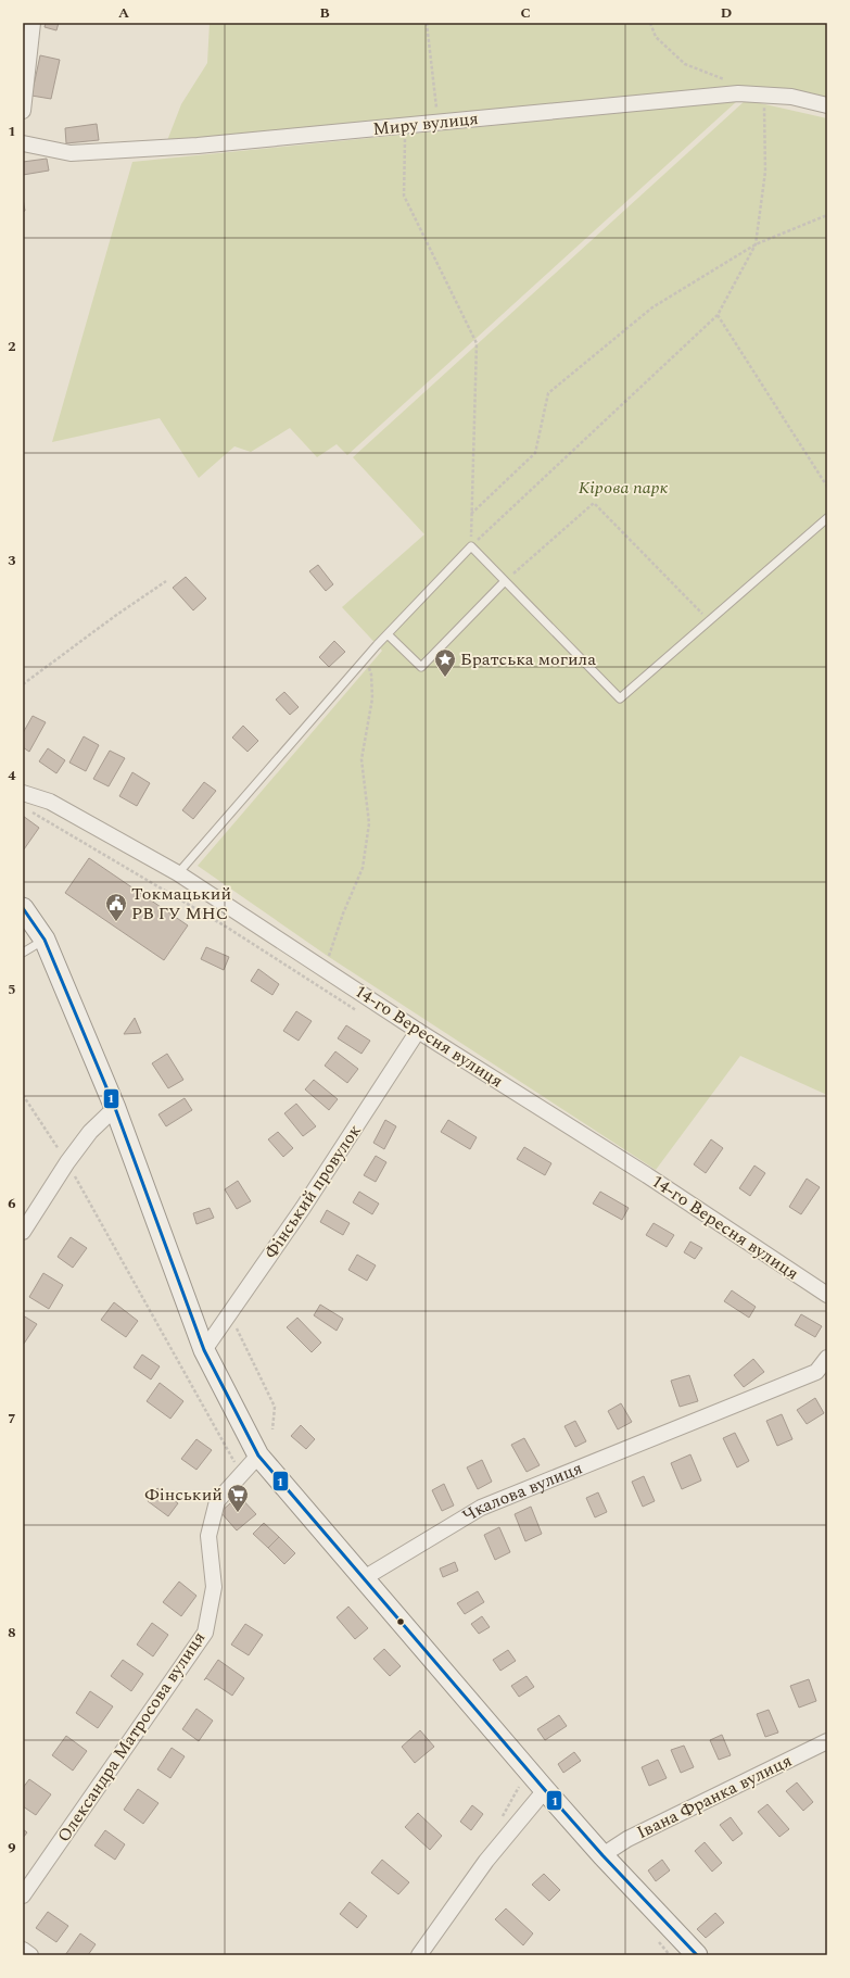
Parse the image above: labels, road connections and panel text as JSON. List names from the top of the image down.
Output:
{
  "streets": {
    "street": [
      "Миру вулиця",
      "14-го Вересня вулиця",
      "Фінський провулок",
      "Чкалова вулиця",
      "Олександра Матросова вулиця",
      "Івана Франка вулиця"
    ]
  },
  "crossings": [
    ["14-го Вересня вулиця", "Фінський провулок"]
  ],
  "parks": ["Кірова парк"],
  "places": {
    "place": ["Братська могила"],
    "public building": ["Токмацький РВ ГУ МНС"],
    "supermarket": ["Фінський"]
  },
  "lines": ["transit line 1"],
  "grid": {
    "columns": [
      "A",
      "B",
      "C",
      "D"
    ],
    "rows": [
      "1",
      "2",
      "3",
      "4",
      "5",
      "6",
      "7",
      "8",
      "9"
    ]
  }
}
